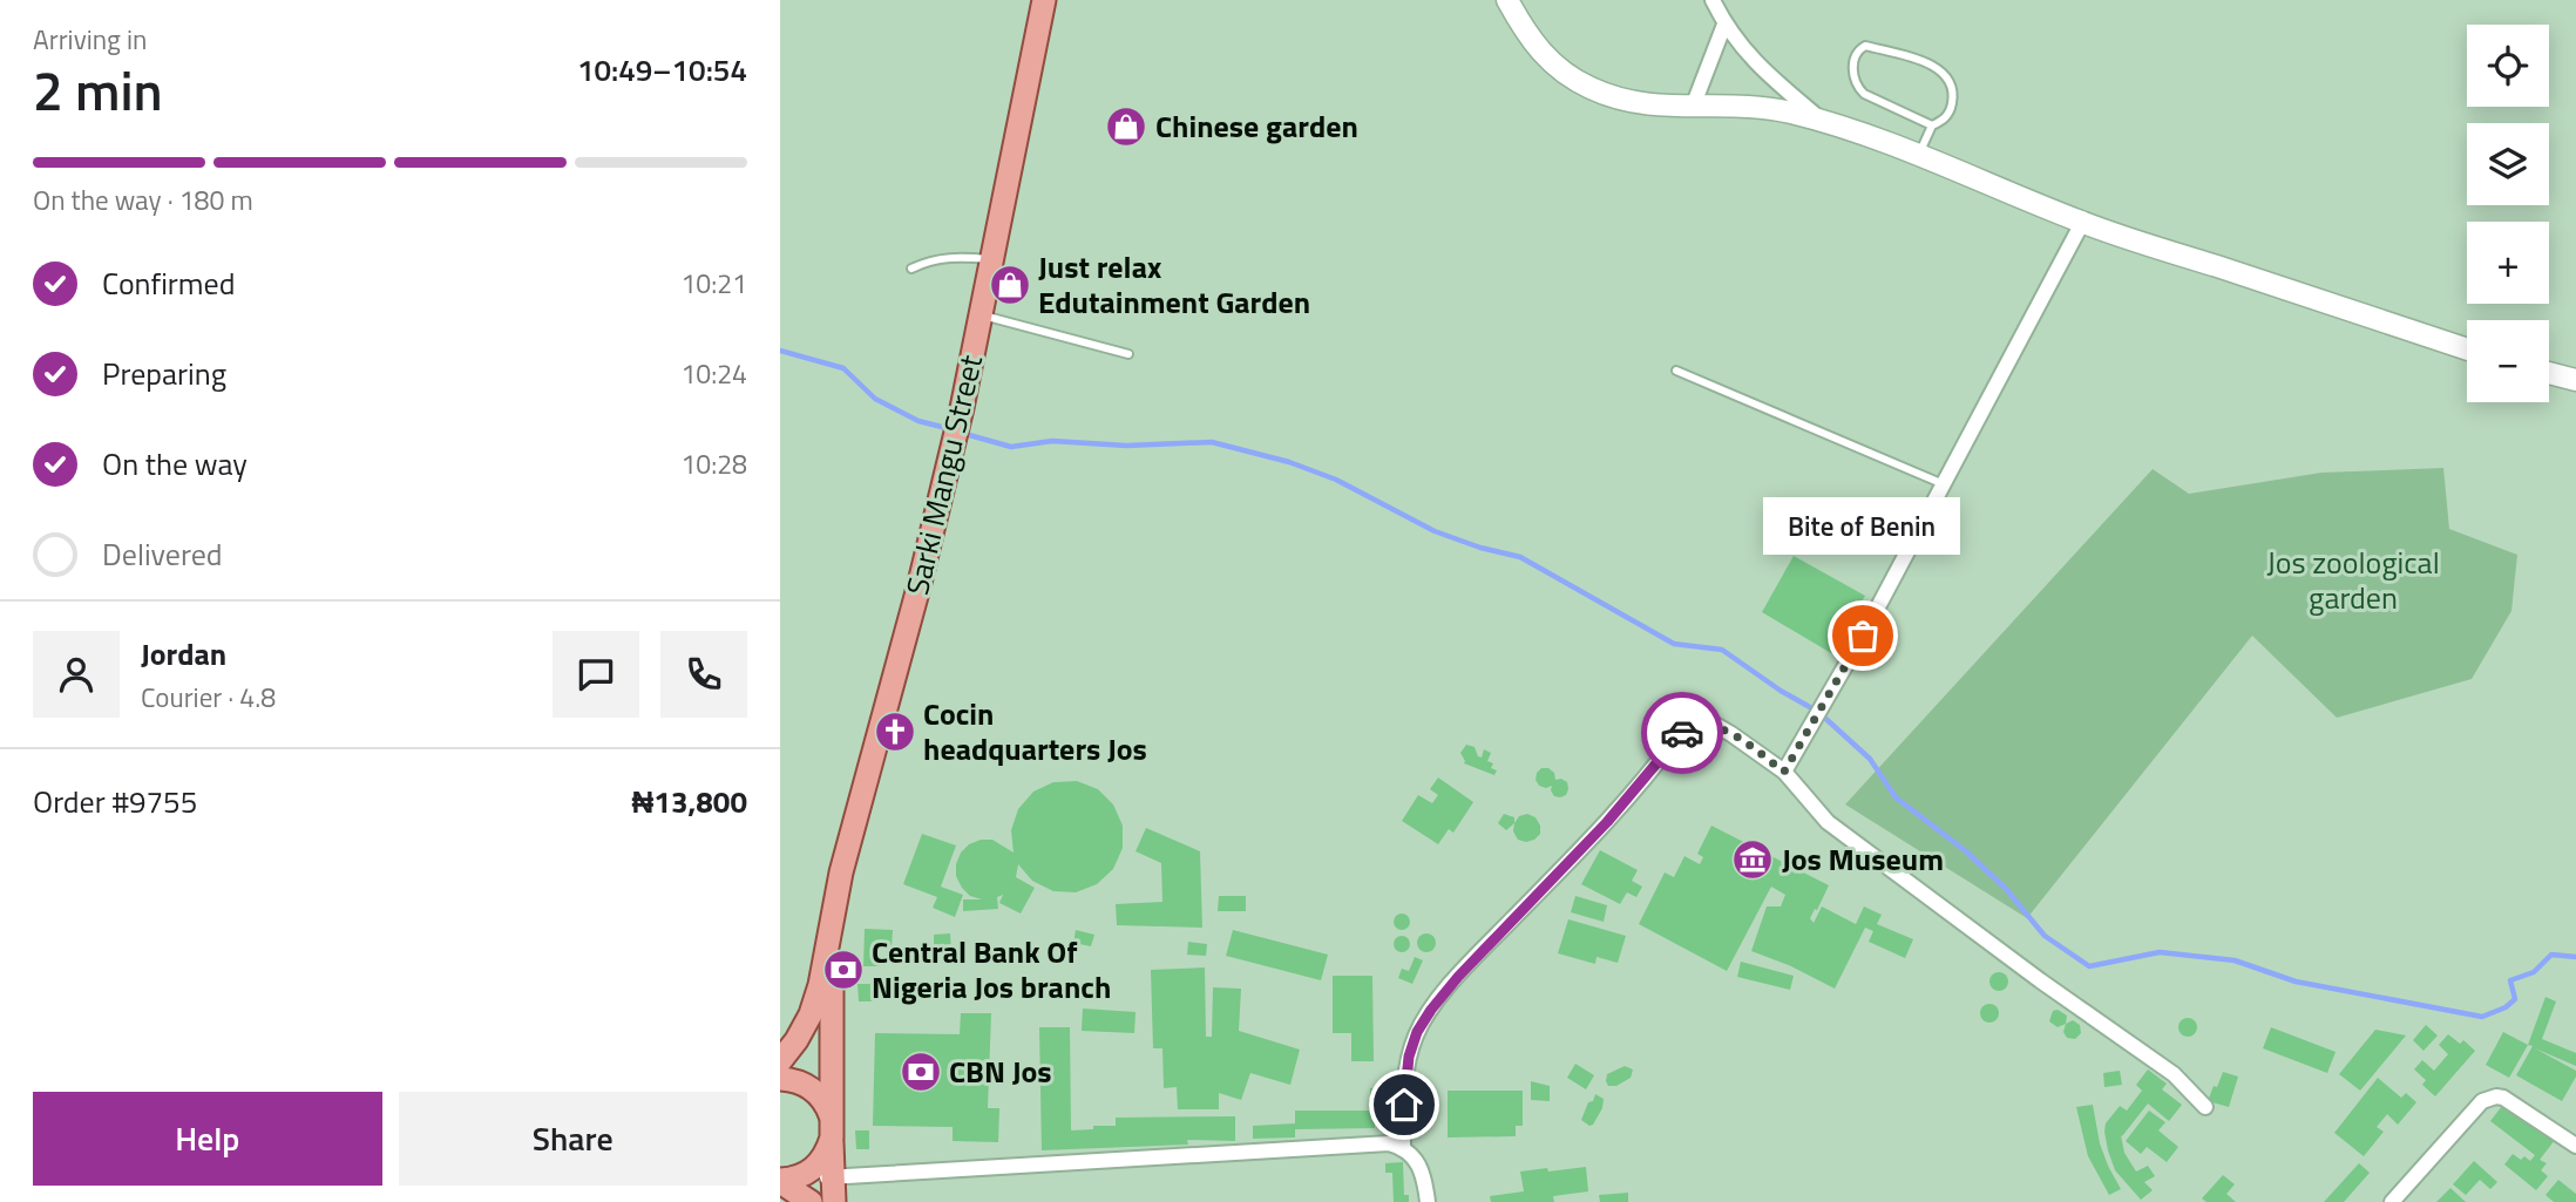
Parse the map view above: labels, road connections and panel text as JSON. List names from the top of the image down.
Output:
{
  "streets": {
    "main road": ["Sarki Mangu Street"]
  },
  "parks": ["Jos zoological garden"],
  "places": {
    "shop": ["Chinese garden", "Just relax Edutainment Garden"],
    "other": ["Bite of Benin"],
    "church": ["Cocin headquarters Jos"],
    "museum": ["Jos Museum"],
    "bank": ["Central Bank Of Nigeria Jos branch", "CBN Jos"]
  },
  "page": {
    "heading": ["2 min", "Arriving in", "10:49–10:54"],
    "panel": [
      "Jordan",
      "Courier · 4.8",
      "Order #9755",
      "₦13,800"
    ],
    "map_buttons": ["+", "−"],
    "bar": "On the way · 180 m",
    "list": [
      ["Confirmed", "10:21"],
      ["Preparing", "10:24"],
      ["On the way", "10:28"],
      "Delivered"
    ],
    "bubble": "Bite of Benin",
    "buttons": ["Help", "Share"]
  }
}
